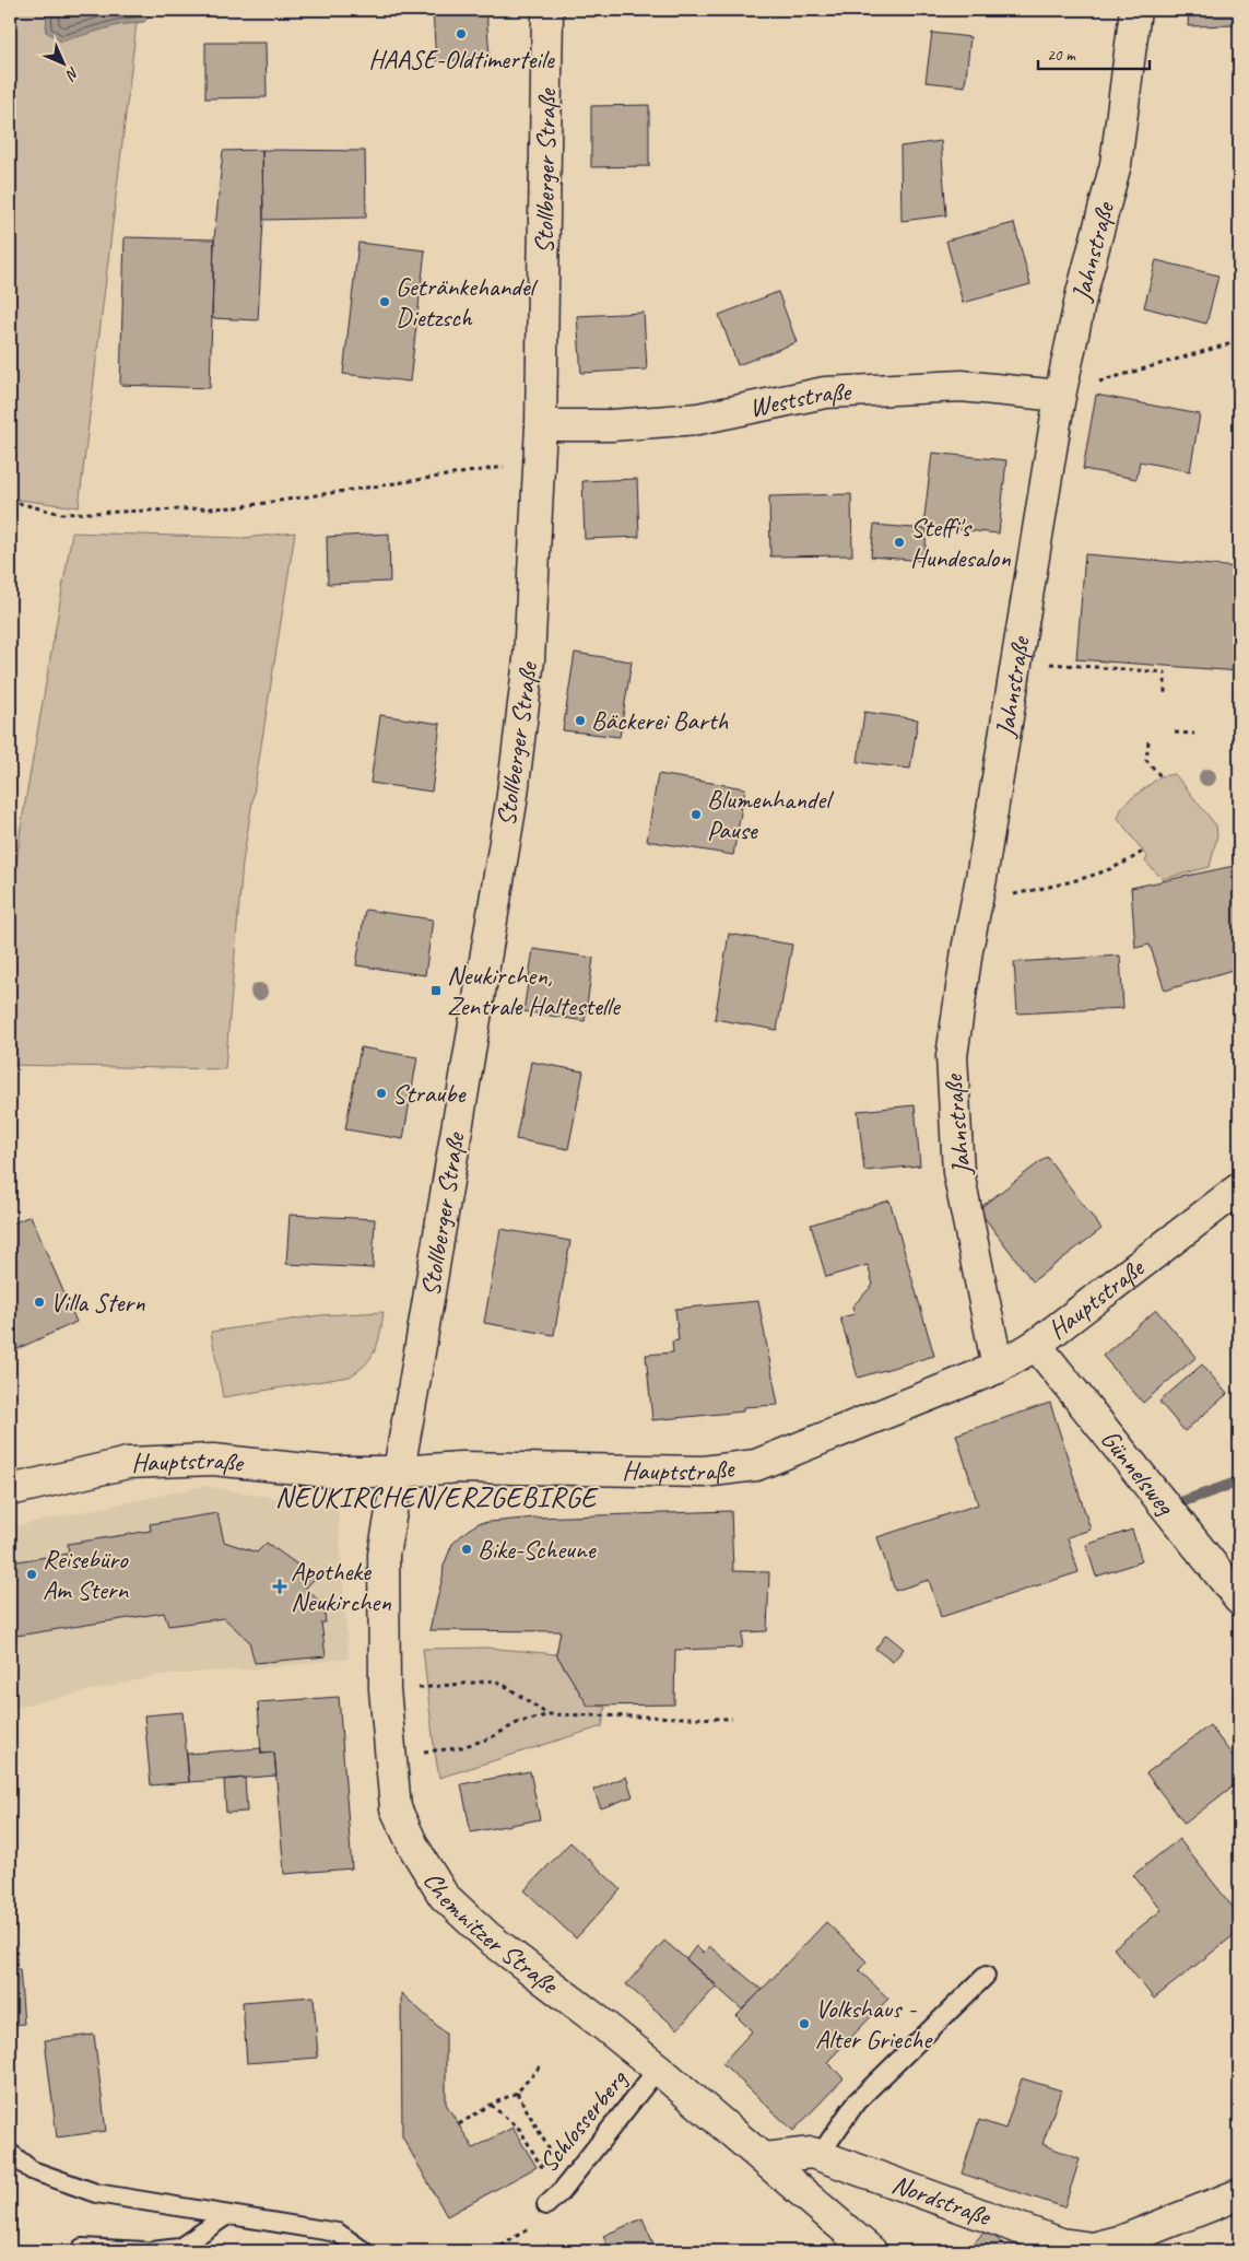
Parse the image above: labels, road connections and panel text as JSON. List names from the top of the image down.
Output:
{
  "streets": {
    "street": [
      "Stollberger Straße",
      "Jahnstraße",
      "Weststraße",
      "Hauptstraße",
      "Günnelsweg",
      "Chemnitzer Straße",
      "Nordstraße"
    ],
    "lane": ["Schlosserberg"]
  },
  "crossings": [
    ["Stollberger Straße", "Weststraße"],
    ["Stollberger Straße", "Hauptstraße"],
    ["Stollberger Straße", "Chemnitzer Straße"],
    ["Jahnstraße", "Weststraße"],
    ["Jahnstraße", "Hauptstraße"],
    ["Hauptstraße", "Günnelsweg"],
    ["Hauptstraße", "Chemnitzer Straße"],
    ["Chemnitzer Straße", "Schlosserberg"],
    ["Chemnitzer Straße", "Nordstraße"]
  ],
  "districts": ["NEUKIRCHEN/ERZGEBIRGE"],
  "places": {
    "other": [
      "HAASE-Oldtimerteile",
      "Getränkehandel Dietzsch",
      "Steffi's Hundesalon",
      "Bäckerei Barth",
      "Blumenhandel Pause",
      "Straube",
      "Villa Stern",
      "Bike-Scheune",
      "Reisebüro Am Stern",
      "Volkshaus - Alter Grieche"
    ],
    "transit": ["Neukirchen, Zentrale Haltestelle"],
    "health": ["Apotheke Neukirchen"]
  },
  "scale_bar": "20 m",
  "north": "bottom right"
}
